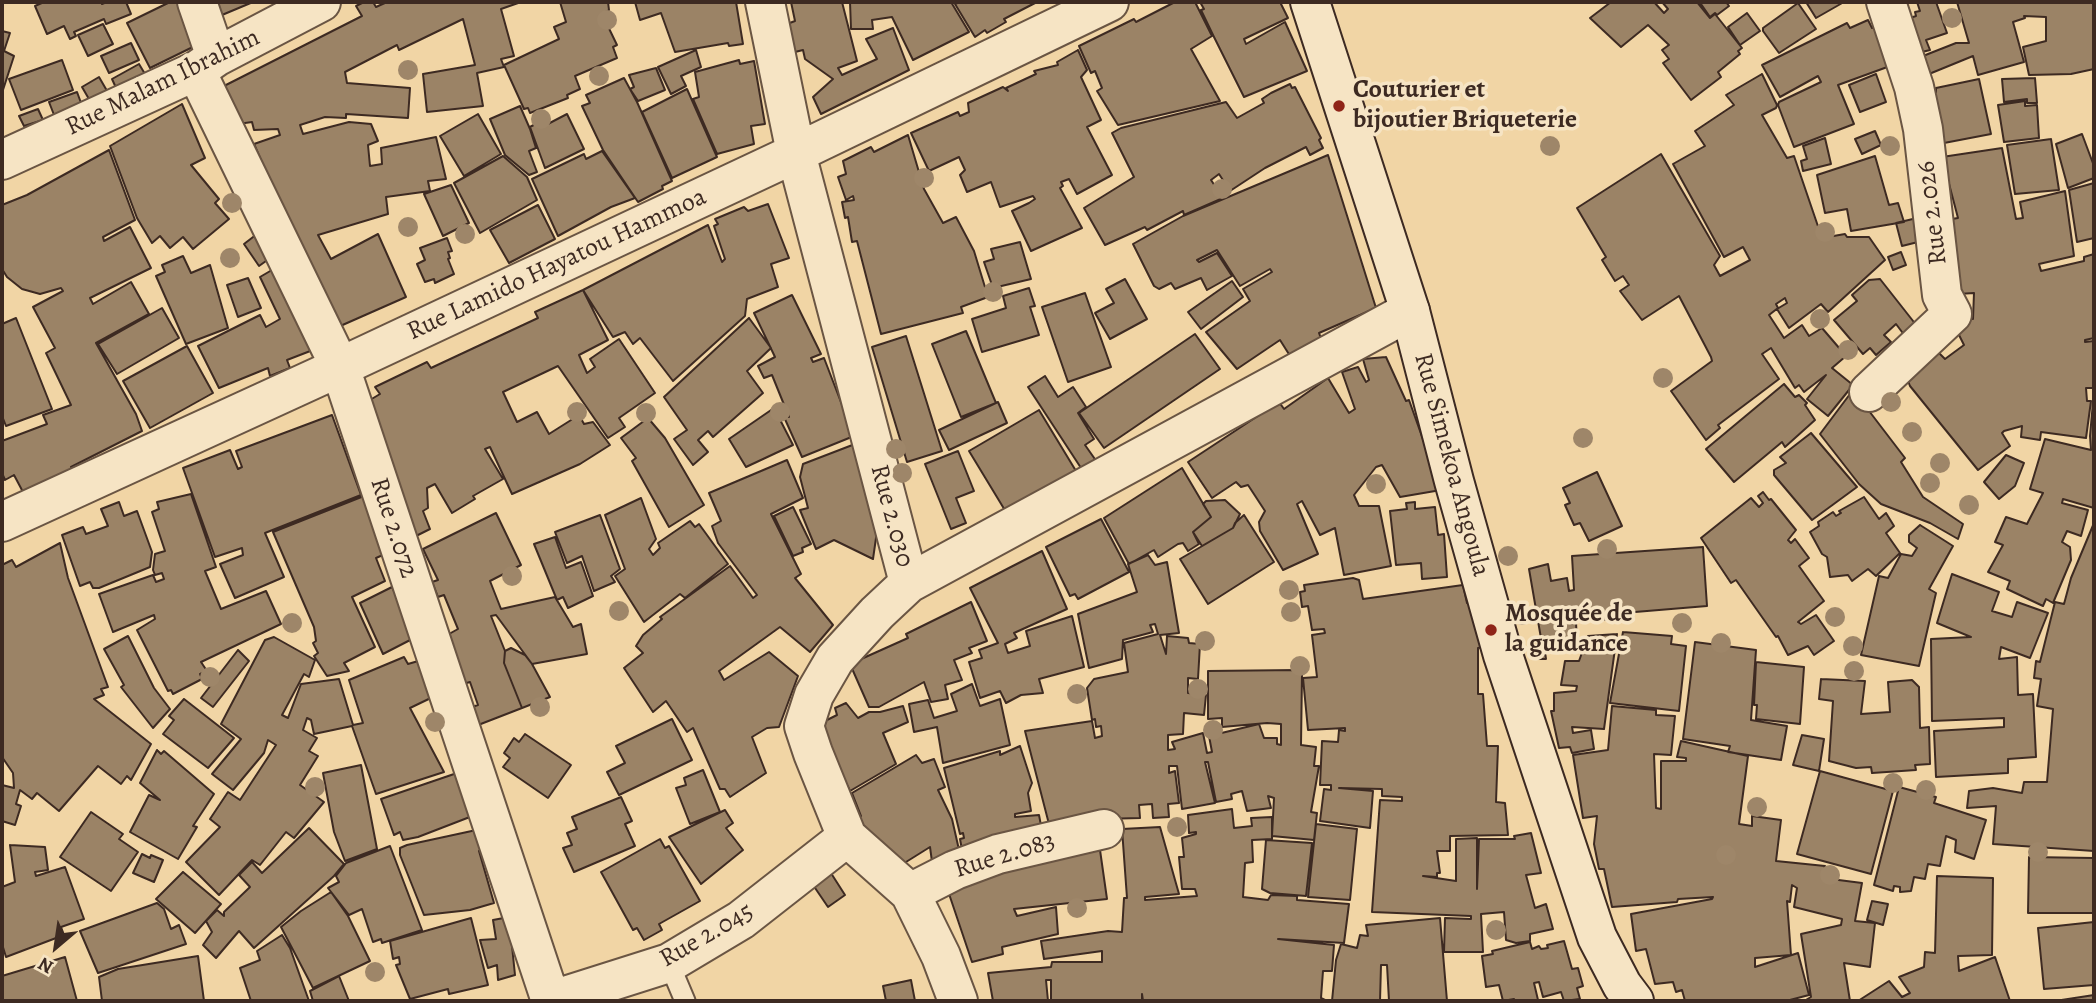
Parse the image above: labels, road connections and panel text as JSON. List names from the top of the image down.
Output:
{
  "streets": {
    "street": [
      "Rue Malam Ibrahim",
      "Rue 2.026",
      "Rue Lamido Hayatou Hammoa",
      "Rue Simekoa Angoula",
      "Rue 2.030",
      "Rue 2.072",
      "Rue 2.083",
      "Rue 2.045"
    ]
  },
  "crossings": [
    ["Rue Malam Ibrahim", "Rue 2.072"],
    ["Rue Lamido Hayatou Hammoa", "Rue 2.030"],
    ["Rue Lamido Hayatou Hammoa", "Rue 2.072"],
    ["Rue 2.030", "Rue 2.083"],
    ["Rue 2.030", "Rue 2.045"],
    ["Rue 2.072", "Rue 2.045"]
  ],
  "places": ["Couturier et bijoutier Briqueterie", "Mosquée de la guidance"],
  "north": "bottom left"
}
